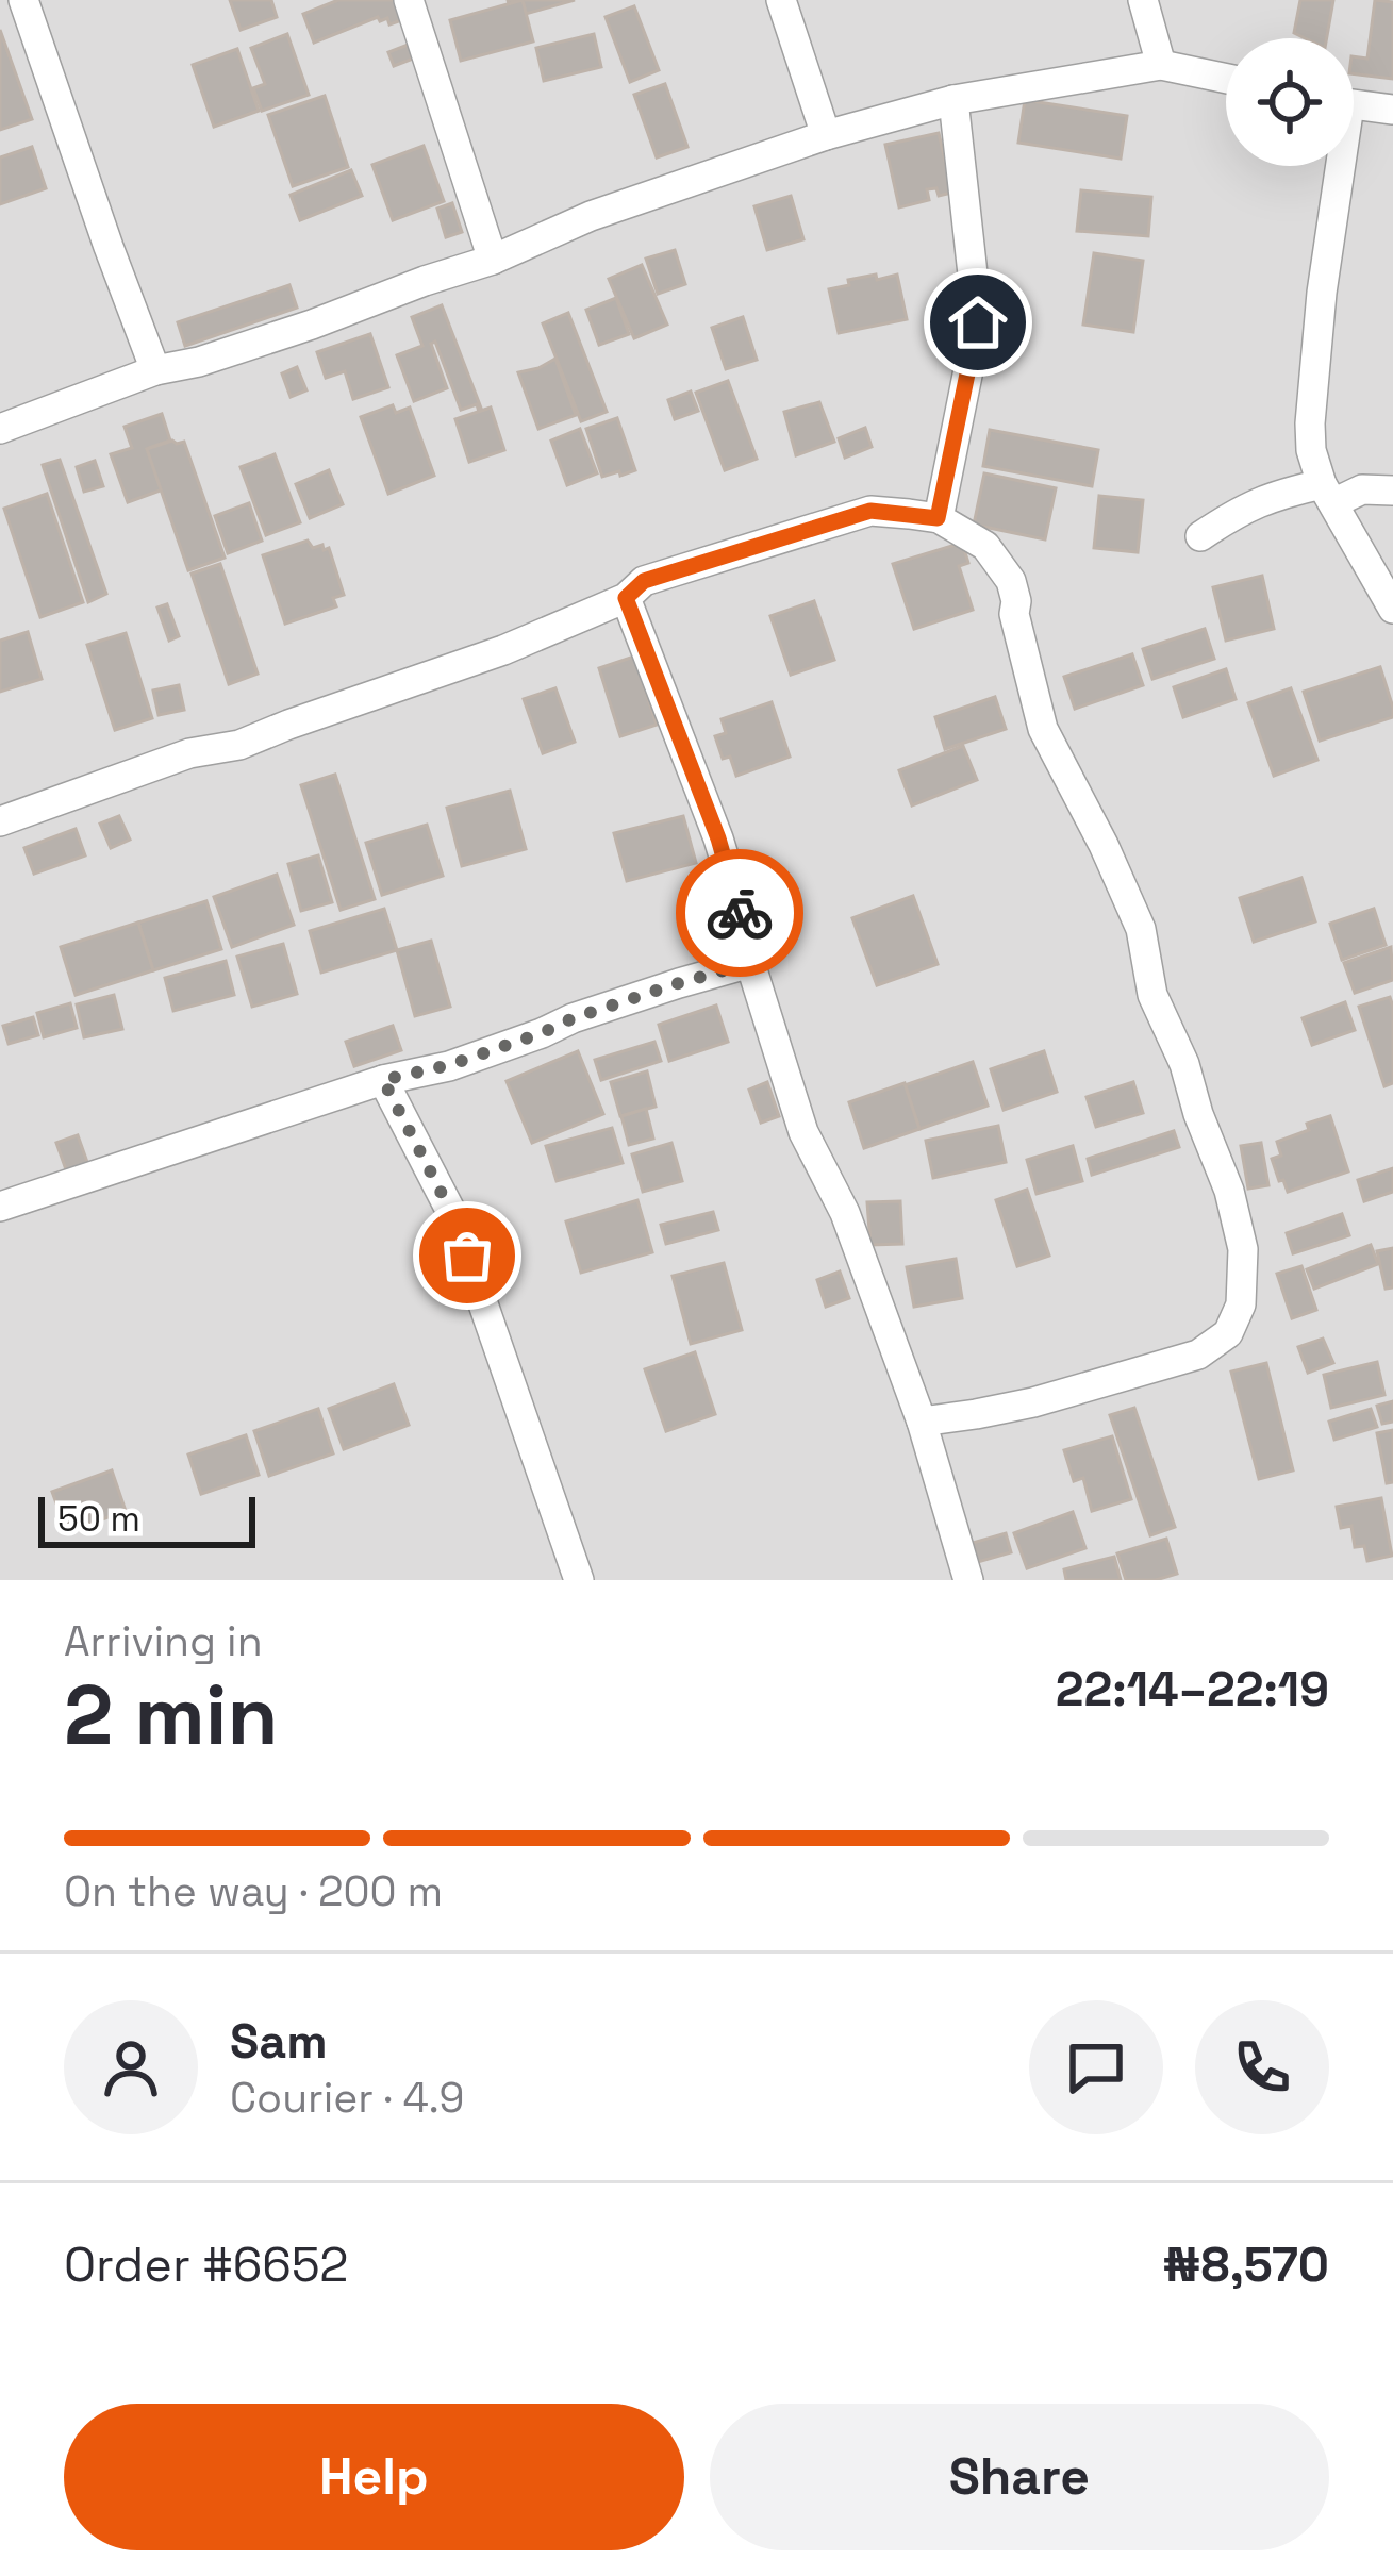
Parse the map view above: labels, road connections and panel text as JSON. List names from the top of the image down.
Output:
{
  "scale_bar": "50 m",
  "page": {
    "scale": "50 m",
    "heading": ["2 min", "Arriving in", "22:14–22:19"],
    "panel": [
      "Sam",
      "Courier · 4.9",
      "Order #6652",
      "₦8,570"
    ],
    "bar": "On the way · 200 m",
    "buttons": ["Help", "Share"]
  }
}
